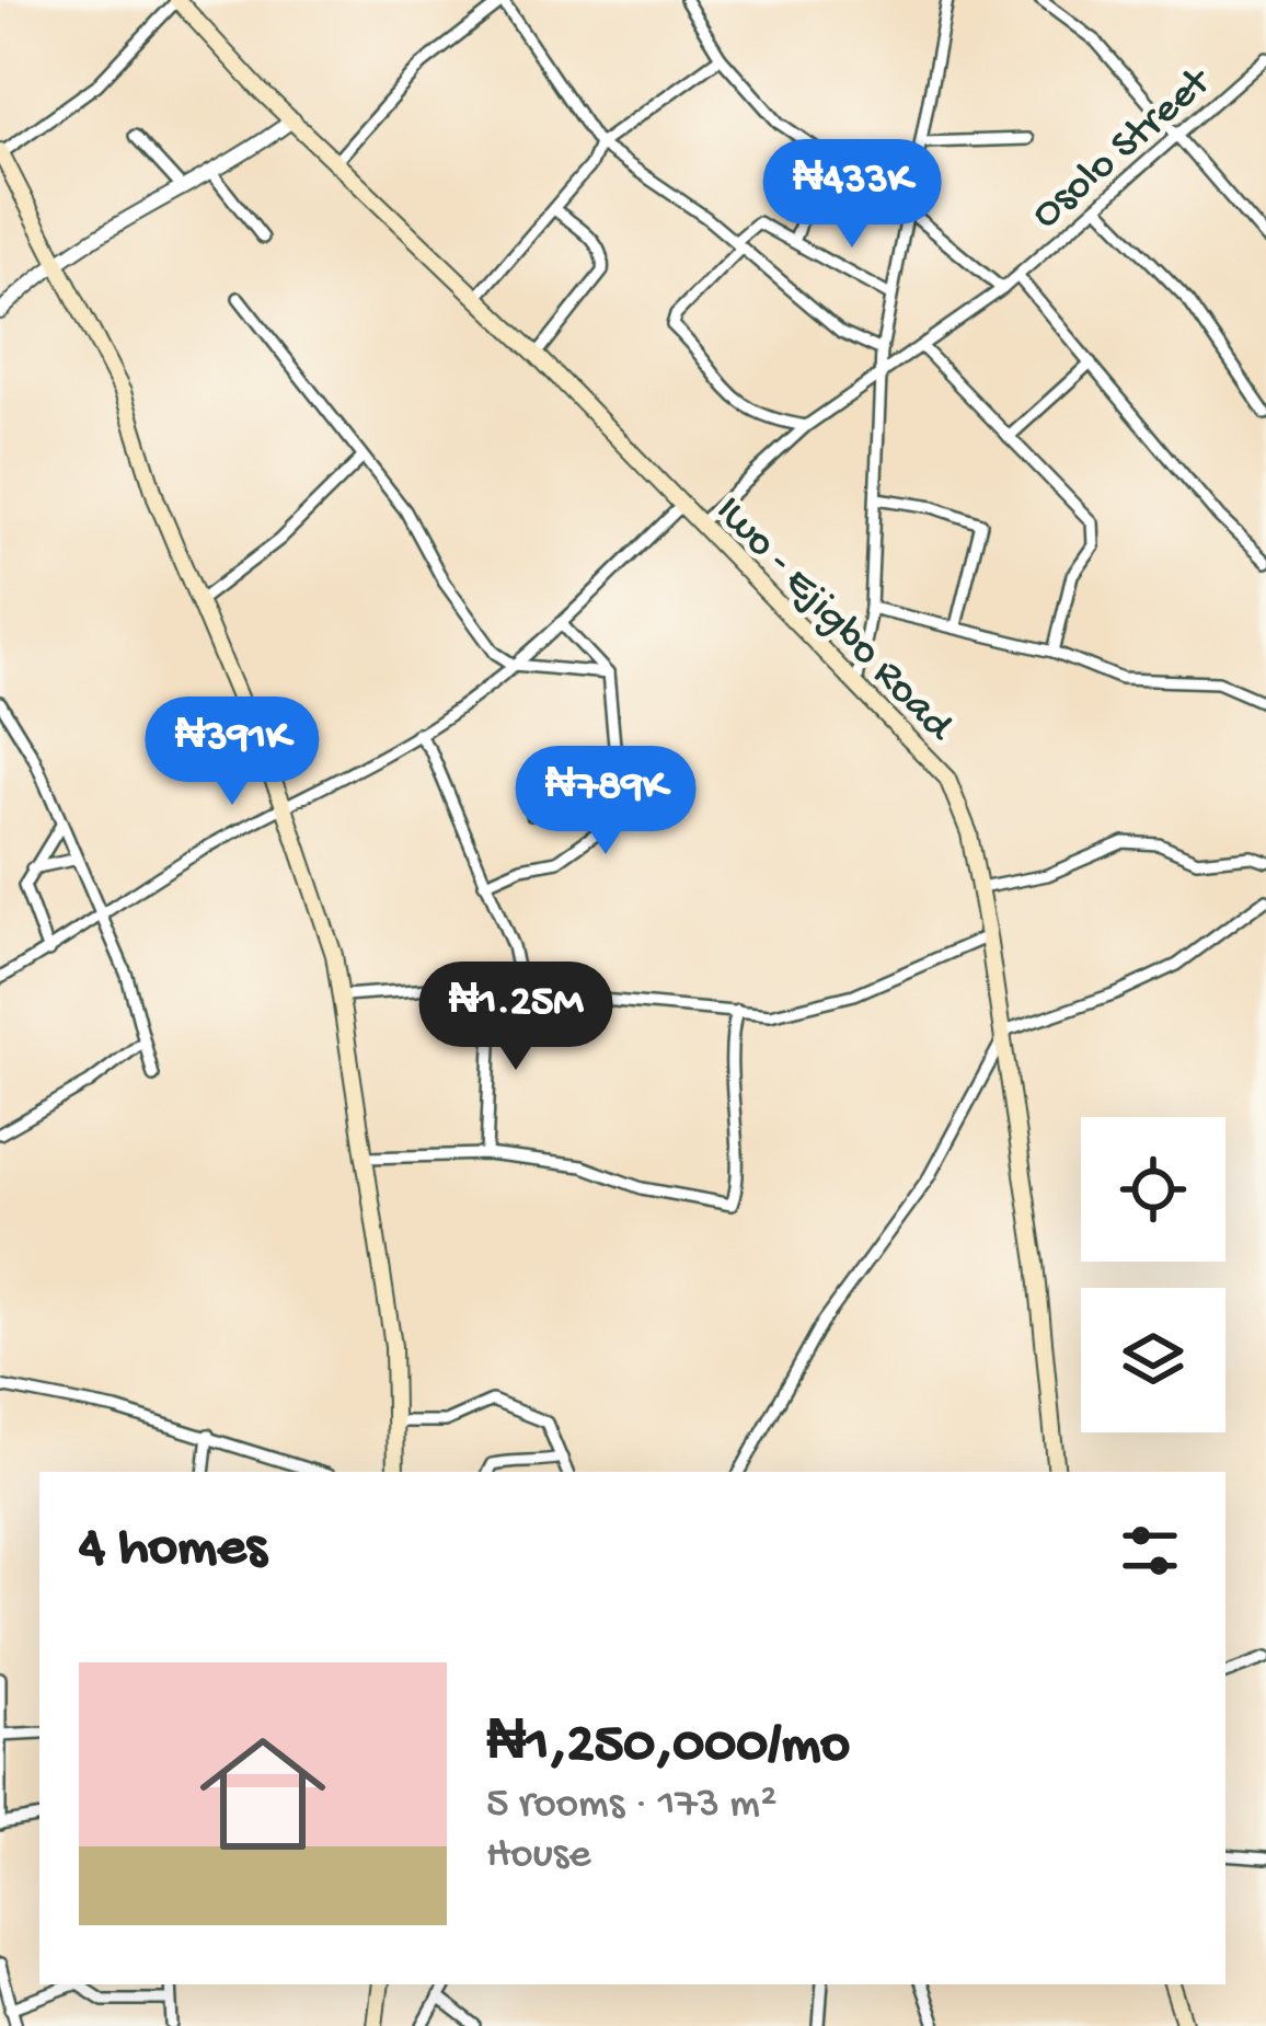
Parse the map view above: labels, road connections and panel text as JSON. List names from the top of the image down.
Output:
{
  "streets": {
    "main road": ["Iwo - Ejigbo Road"],
    "street": ["Osolo Street"]
  },
  "crossings": [
    ["Osolo Street", "Iwo - Ejigbo Road"]
  ],
  "page": {
    "price": [
      "₦433K",
      "₦391K",
      "₦789K",
      "₦1.25M"
    ],
    "heading": "4 homes",
    "list": [
      {
        "name": "₦1,250,000/mo",
        "note": "5 rooms · 173 m² · House"
      }
    ]
  }
}
